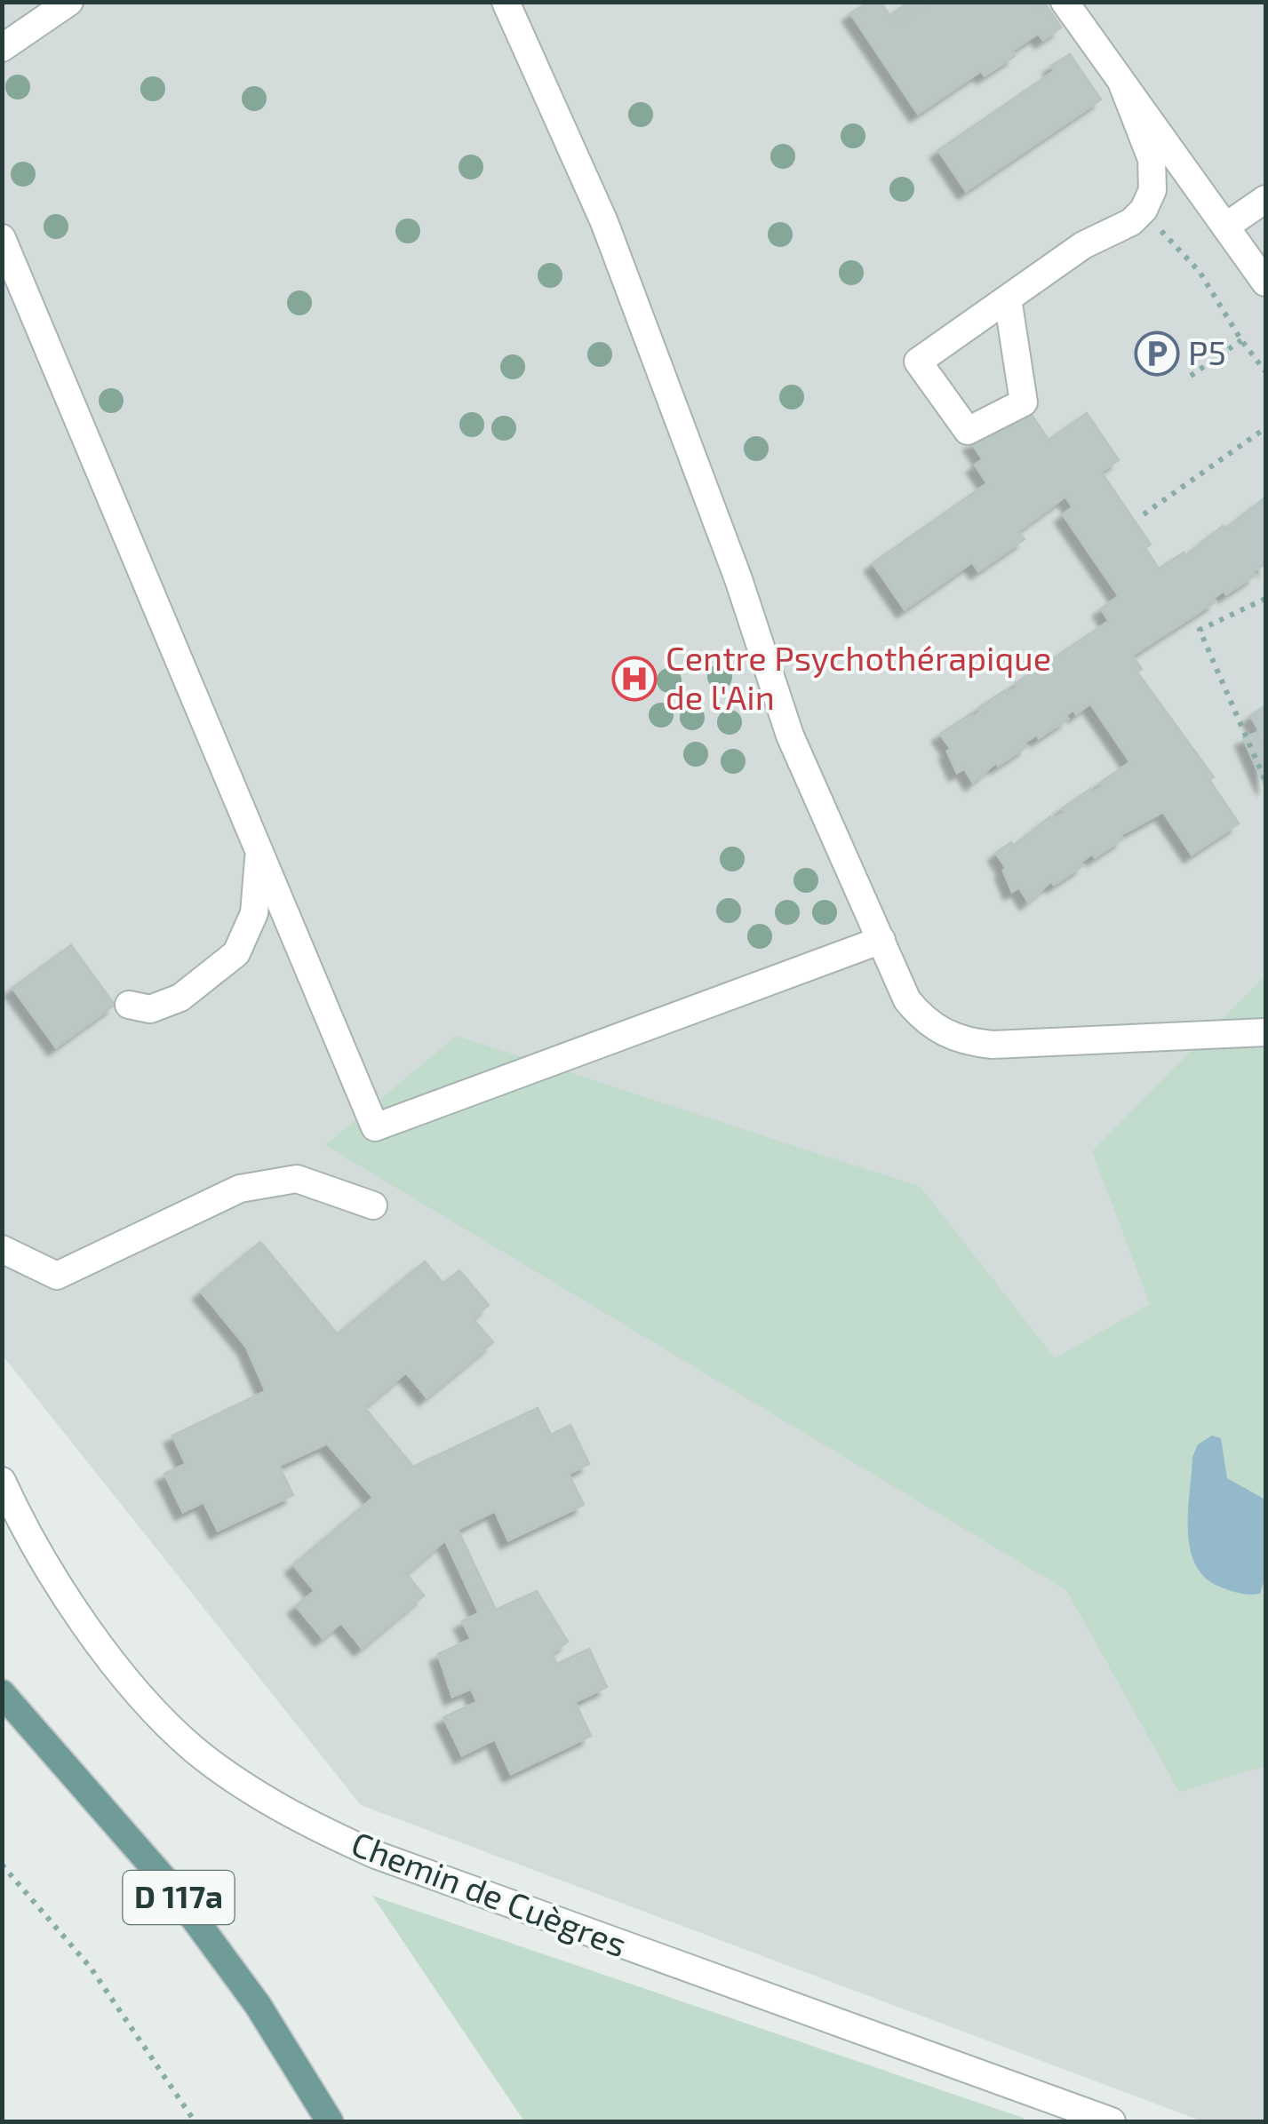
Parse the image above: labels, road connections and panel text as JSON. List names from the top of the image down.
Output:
{
  "streets": {
    "main road": ["D 117a"],
    "street": ["Chemin de Cuègres"]
  },
  "places": {
    "parking": ["P5"],
    "hospital": ["Centre Psychothérapique de l'Ain"]
  }
}
